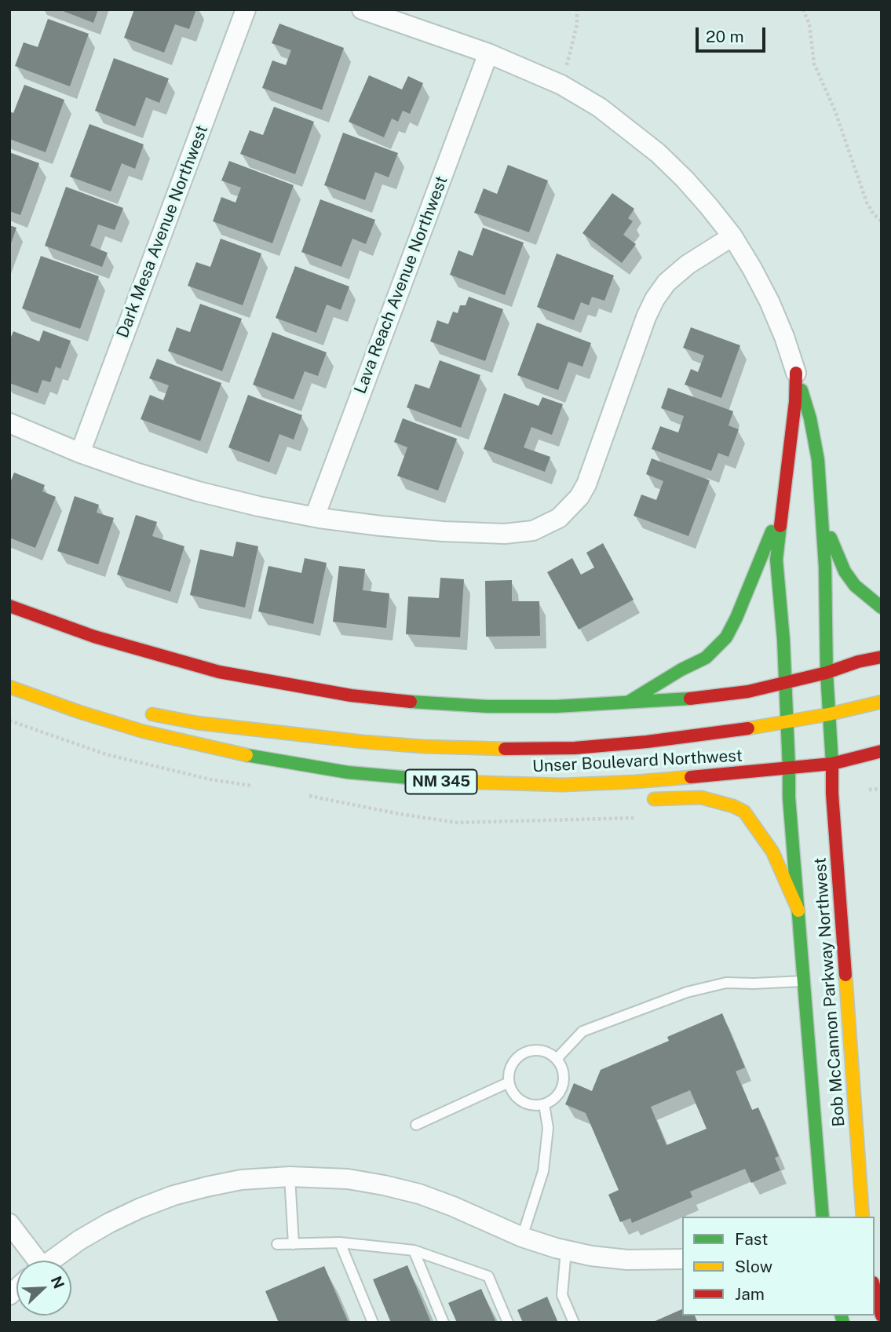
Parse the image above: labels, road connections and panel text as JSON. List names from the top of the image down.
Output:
{
  "streets": {
    "main road": ["Unser Boulevard Northwest", "NM 345", "Bob McCannon Parkway Northwest"],
    "street": ["Dark Mesa Avenue Northwest", "Lava Reach Avenue Northwest"]
  },
  "crossings": [
    ["Unser Boulevard Northwest", "Bob McCannon Parkway Northwest"]
  ],
  "legend": ["Fast", "Slow", "Jam"],
  "scale_bar": "20 m",
  "north": "top right"
}
